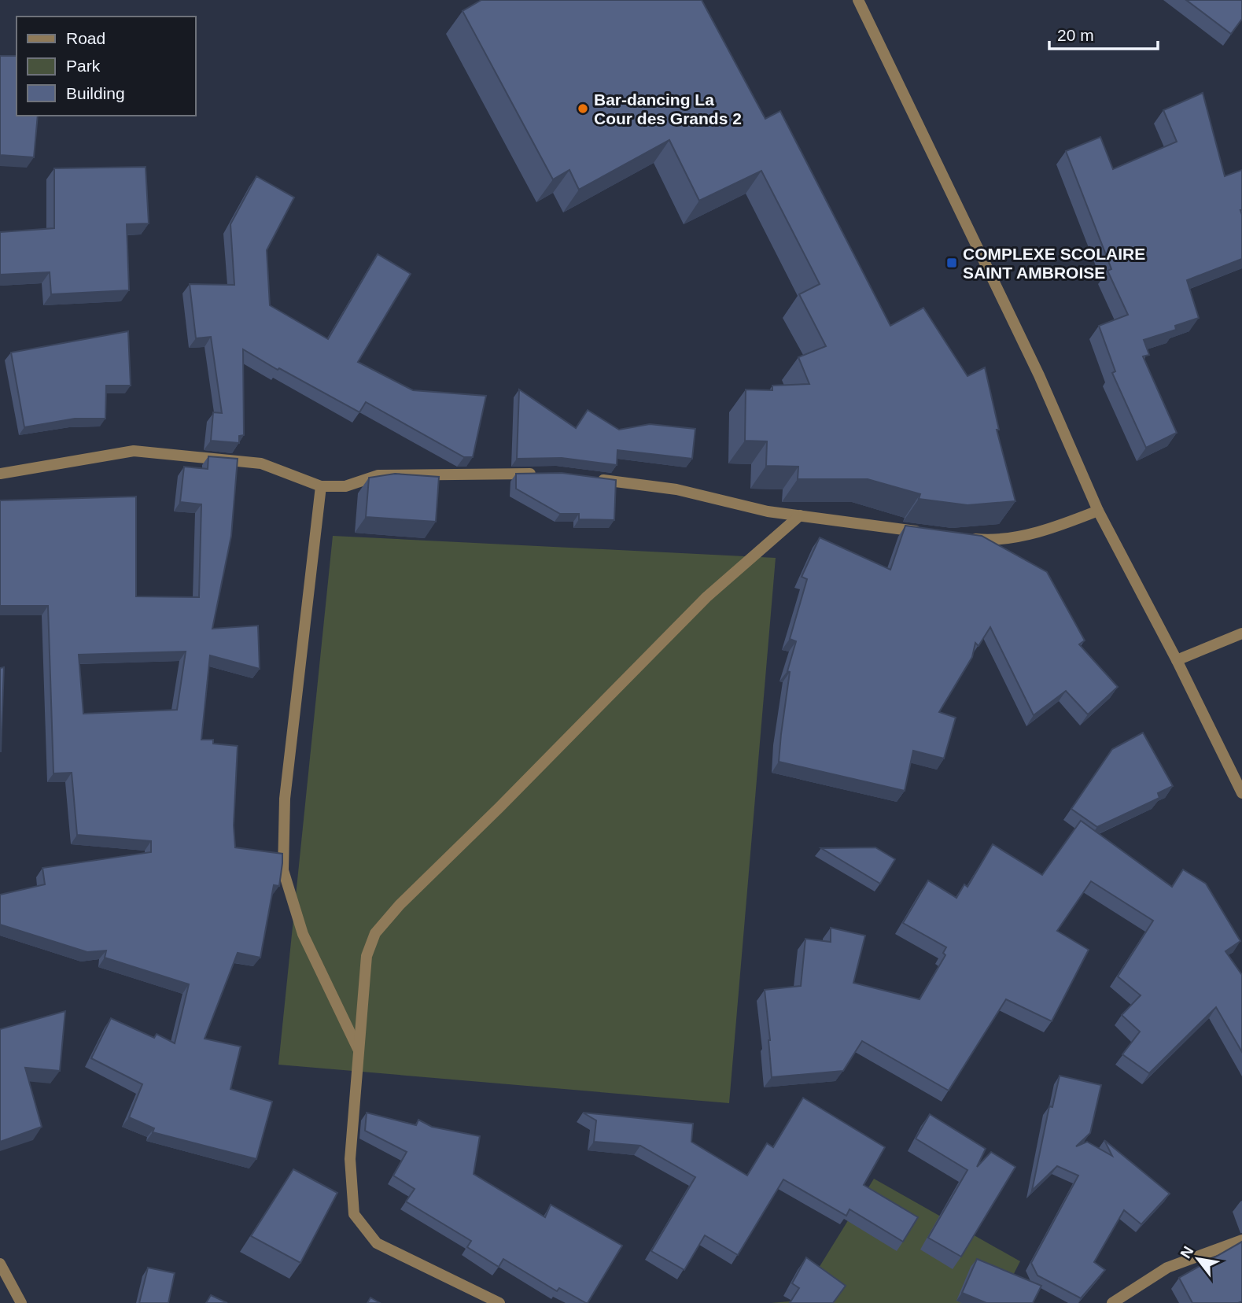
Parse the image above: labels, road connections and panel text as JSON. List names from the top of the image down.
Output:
{
  "places": {
    "other": ["Bar-dancing La Cour des Grands 2"],
    "transit": ["COMPLEXE SCOLAIRE SAINT AMBROISE"]
  },
  "legend": ["Road", "Park", "Building"],
  "scale_bar": "20 m",
  "north": "top left"
}
